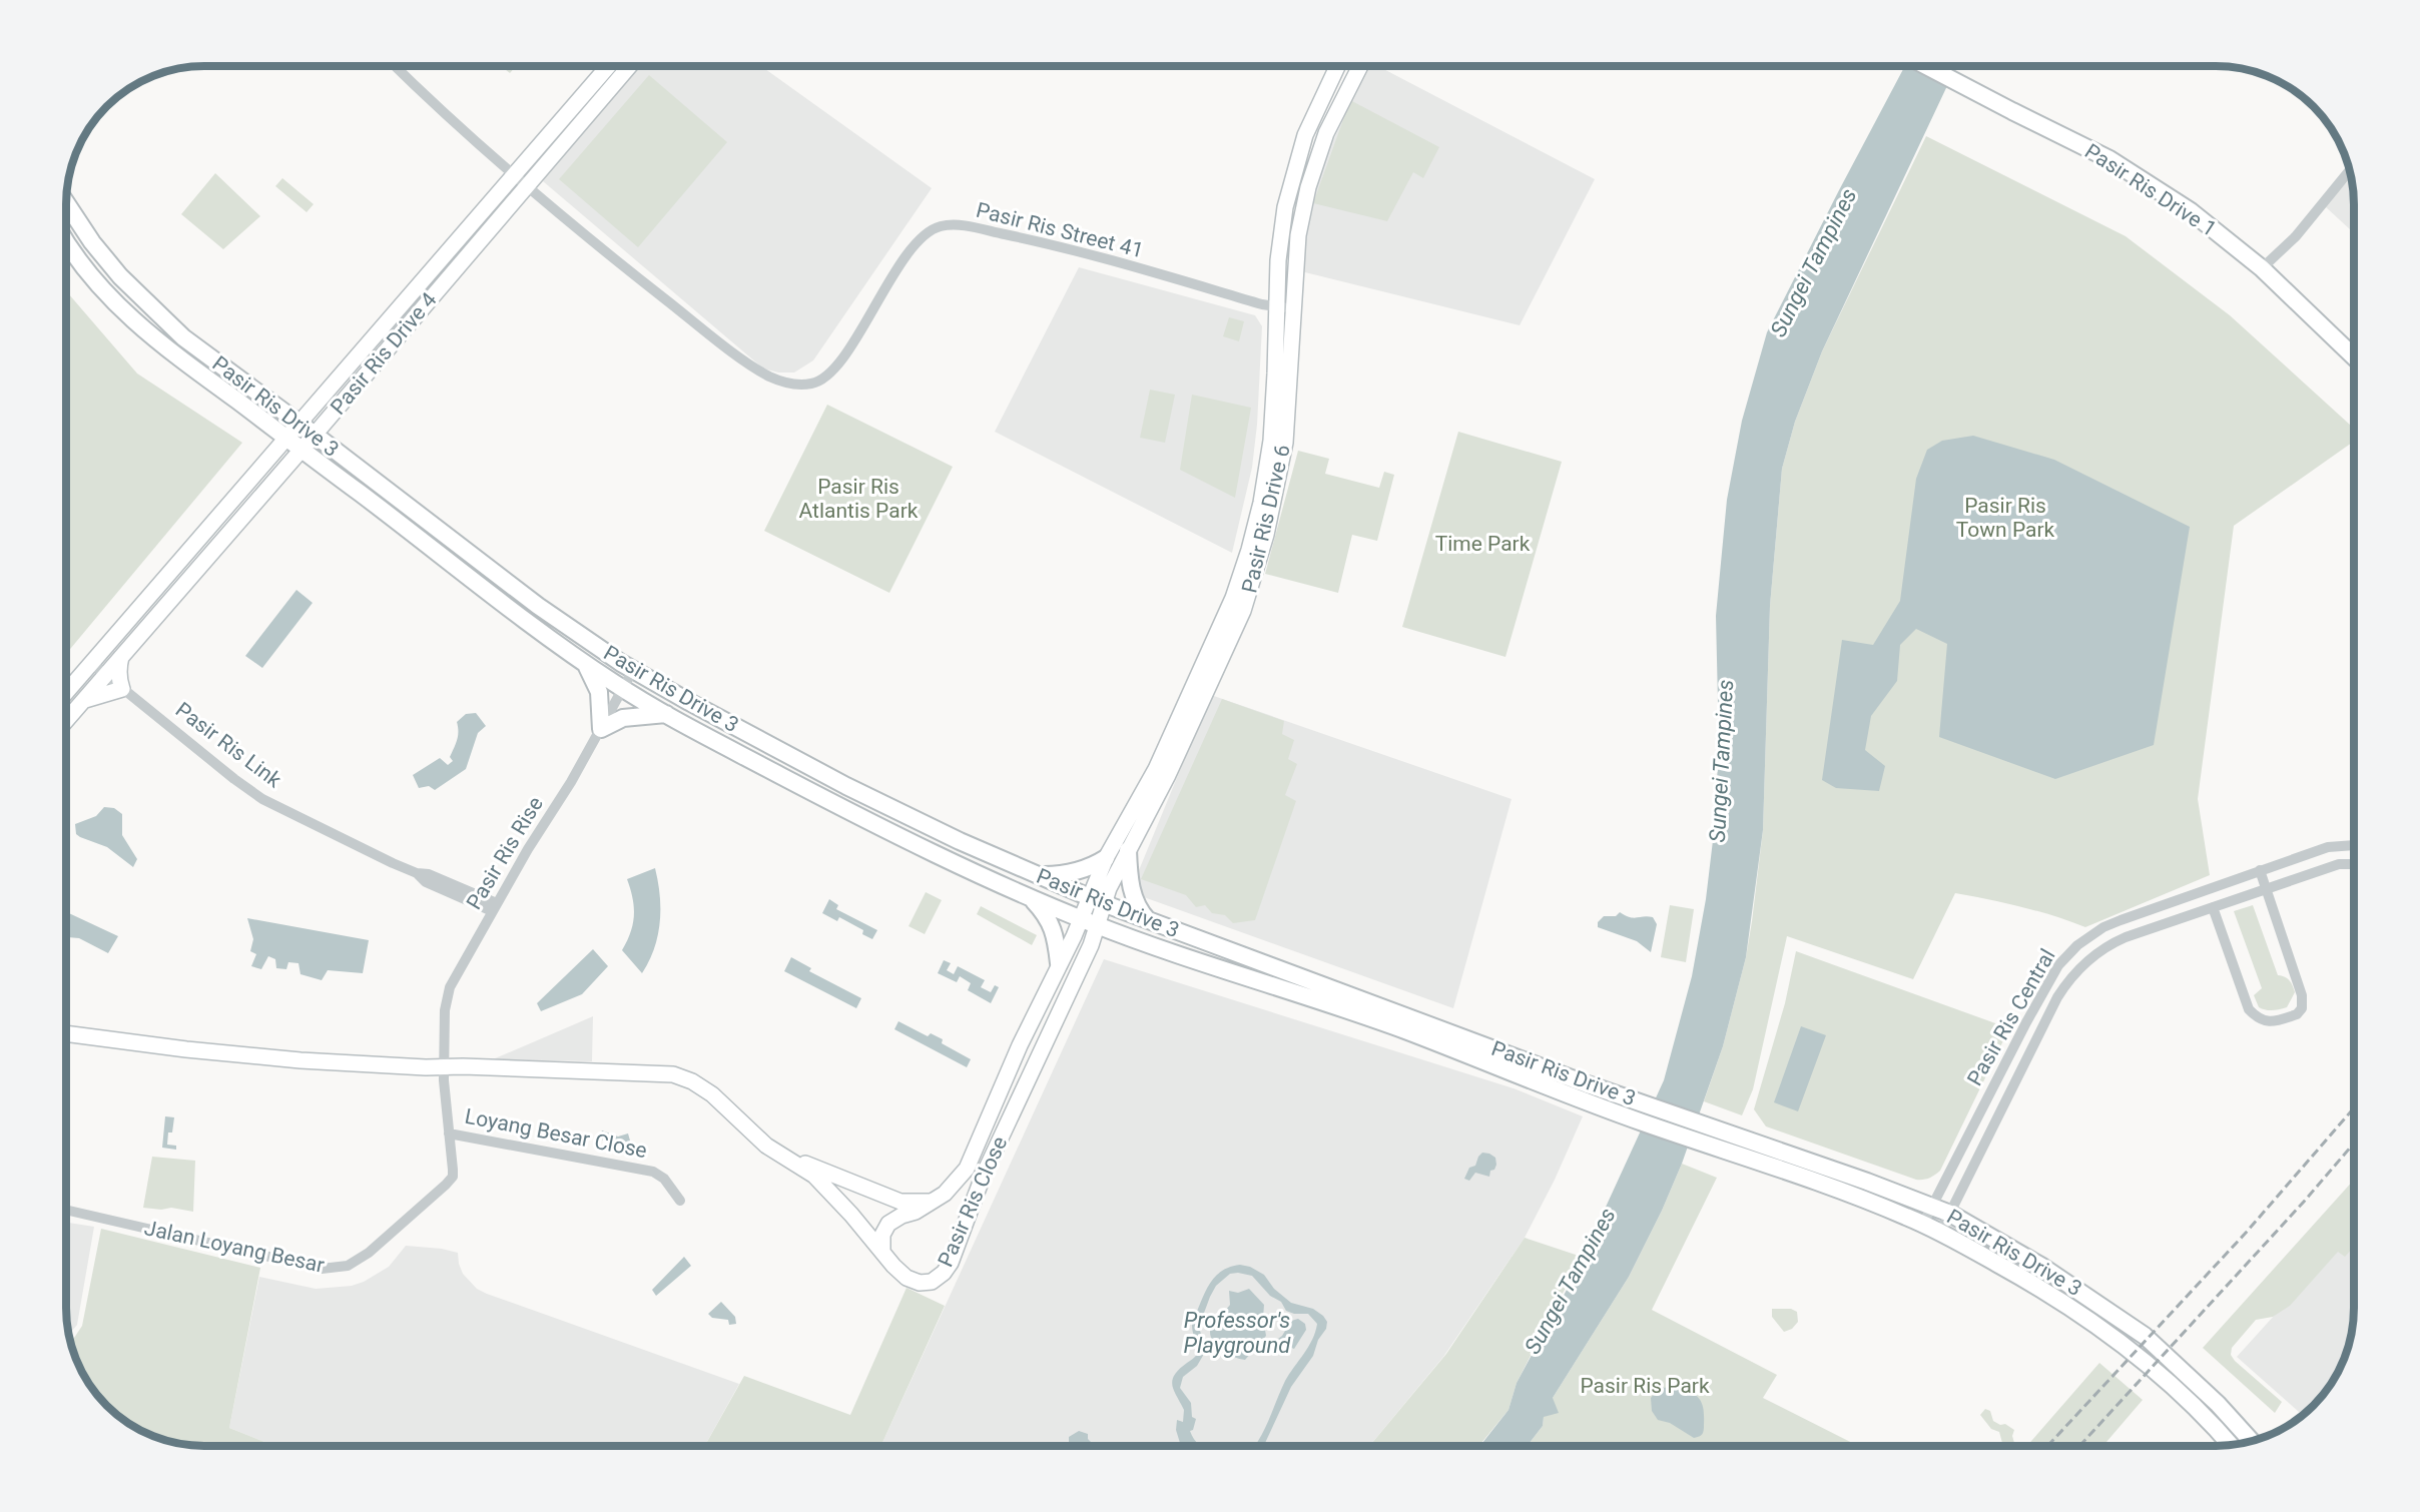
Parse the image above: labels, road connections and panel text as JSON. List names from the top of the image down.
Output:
{
  "streets": {
    "main road": ["Pasir Ris Drive 1", "Pasir Ris Drive 3"],
    "street": [
      "Pasir Ris Street 41",
      "Pasir Ris Drive 4",
      "Pasir Ris Drive 6",
      "Pasir Ris Link",
      "Pasir Ris Rise",
      "Pasir Ris Central",
      "Loyang Besar Close",
      "Pasir Ris Close",
      "Jalan Loyang Besar"
    ]
  },
  "crossings": [
    ["Pasir Ris Street 41", "Pasir Ris Drive 4"],
    ["Pasir Ris Street 41", "Pasir Ris Drive 6"],
    ["Pasir Ris Drive 4", "Pasir Ris Drive 3"],
    ["Pasir Ris Drive 4", "Pasir Ris Link"],
    ["Pasir Ris Drive 3", "Pasir Ris Drive 6"],
    ["Pasir Ris Drive 3", "Pasir Ris Rise"],
    ["Pasir Ris Drive 3", "Pasir Ris Central"],
    ["Pasir Ris Drive 3", "Pasir Ris Close"],
    ["Pasir Ris Drive 6", "Pasir Ris Close"],
    ["Pasir Ris Link", "Pasir Ris Rise"],
    ["Pasir Ris Rise", "Jalan Loyang Besar"],
    ["Loyang Besar Close", "Jalan Loyang Besar"]
  ],
  "water": ["Sungei Tampines", "Professor's Playground"],
  "parks": [
    "Pasir Ris Atlantis Park",
    "Pasir Ris Town Park",
    "Time Park",
    "Pasir Ris Park"
  ]
}
